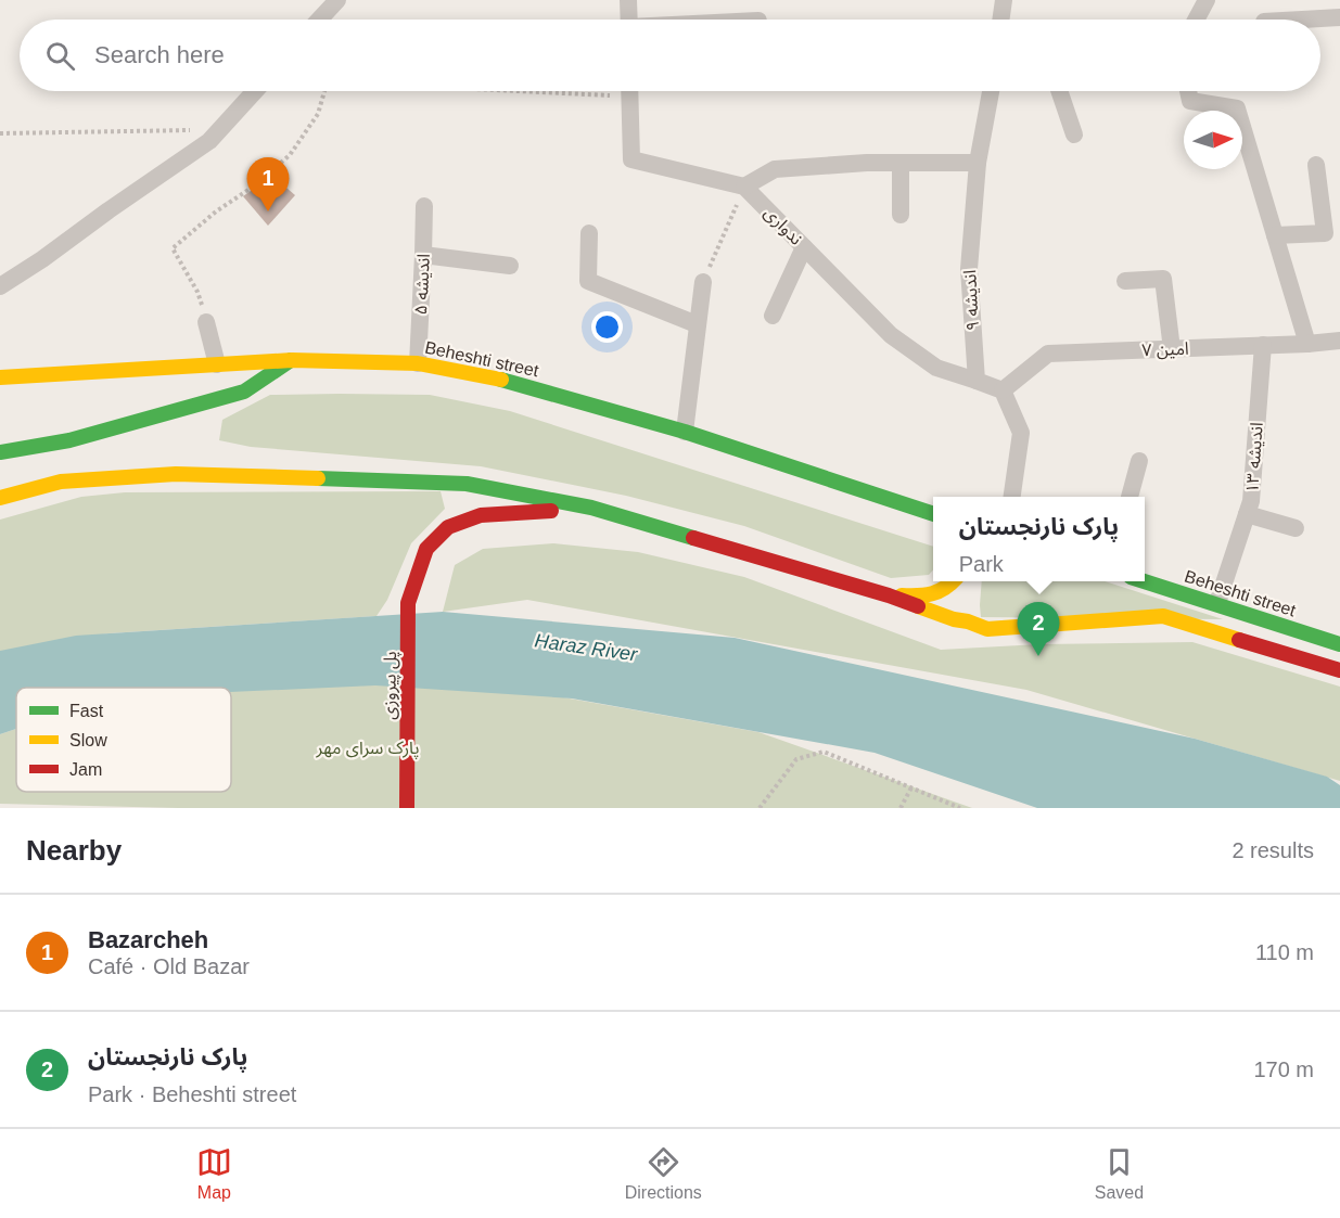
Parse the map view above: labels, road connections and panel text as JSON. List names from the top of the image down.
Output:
{
  "streets": {
    "main road": ["Beheshti street", "پل پیروزی"],
    "street": [
      "ندواری",
      "اندیشه ۵",
      "اندیشه ۹",
      "امین ۷",
      "اندیشه ۱۳"
    ]
  },
  "crossings": [
    ["ندواری", "اندیشه ۹"],
    ["اندیشه ۵", "Beheshti street"],
    ["امین ۷", "اندیشه ۱۳"],
    ["Beheshti street", "اندیشه ۱۳"]
  ],
  "water": ["Haraz River"],
  "parks": ["پارک سرای مهر"],
  "legend": ["Fast", "Slow", "Jam"],
  "north": "right",
  "page": {
    "search": "Search here",
    "pins": ["1", "2"],
    "popup": ["پارک نارنجستان", "Park"],
    "heading": ["Nearby", "2 results"],
    "list": [
      {
        "mark": "1",
        "name": "Bazarcheh",
        "note": "Café · Old Bazar",
        "value": "110 m"
      },
      {
        "mark": "2",
        "name": "پارک نارنجستان",
        "note": "Park · Beheshti street",
        "value": "170 m"
      }
    ],
    "nav": ["Map", "Directions", "Saved"]
  }
}
